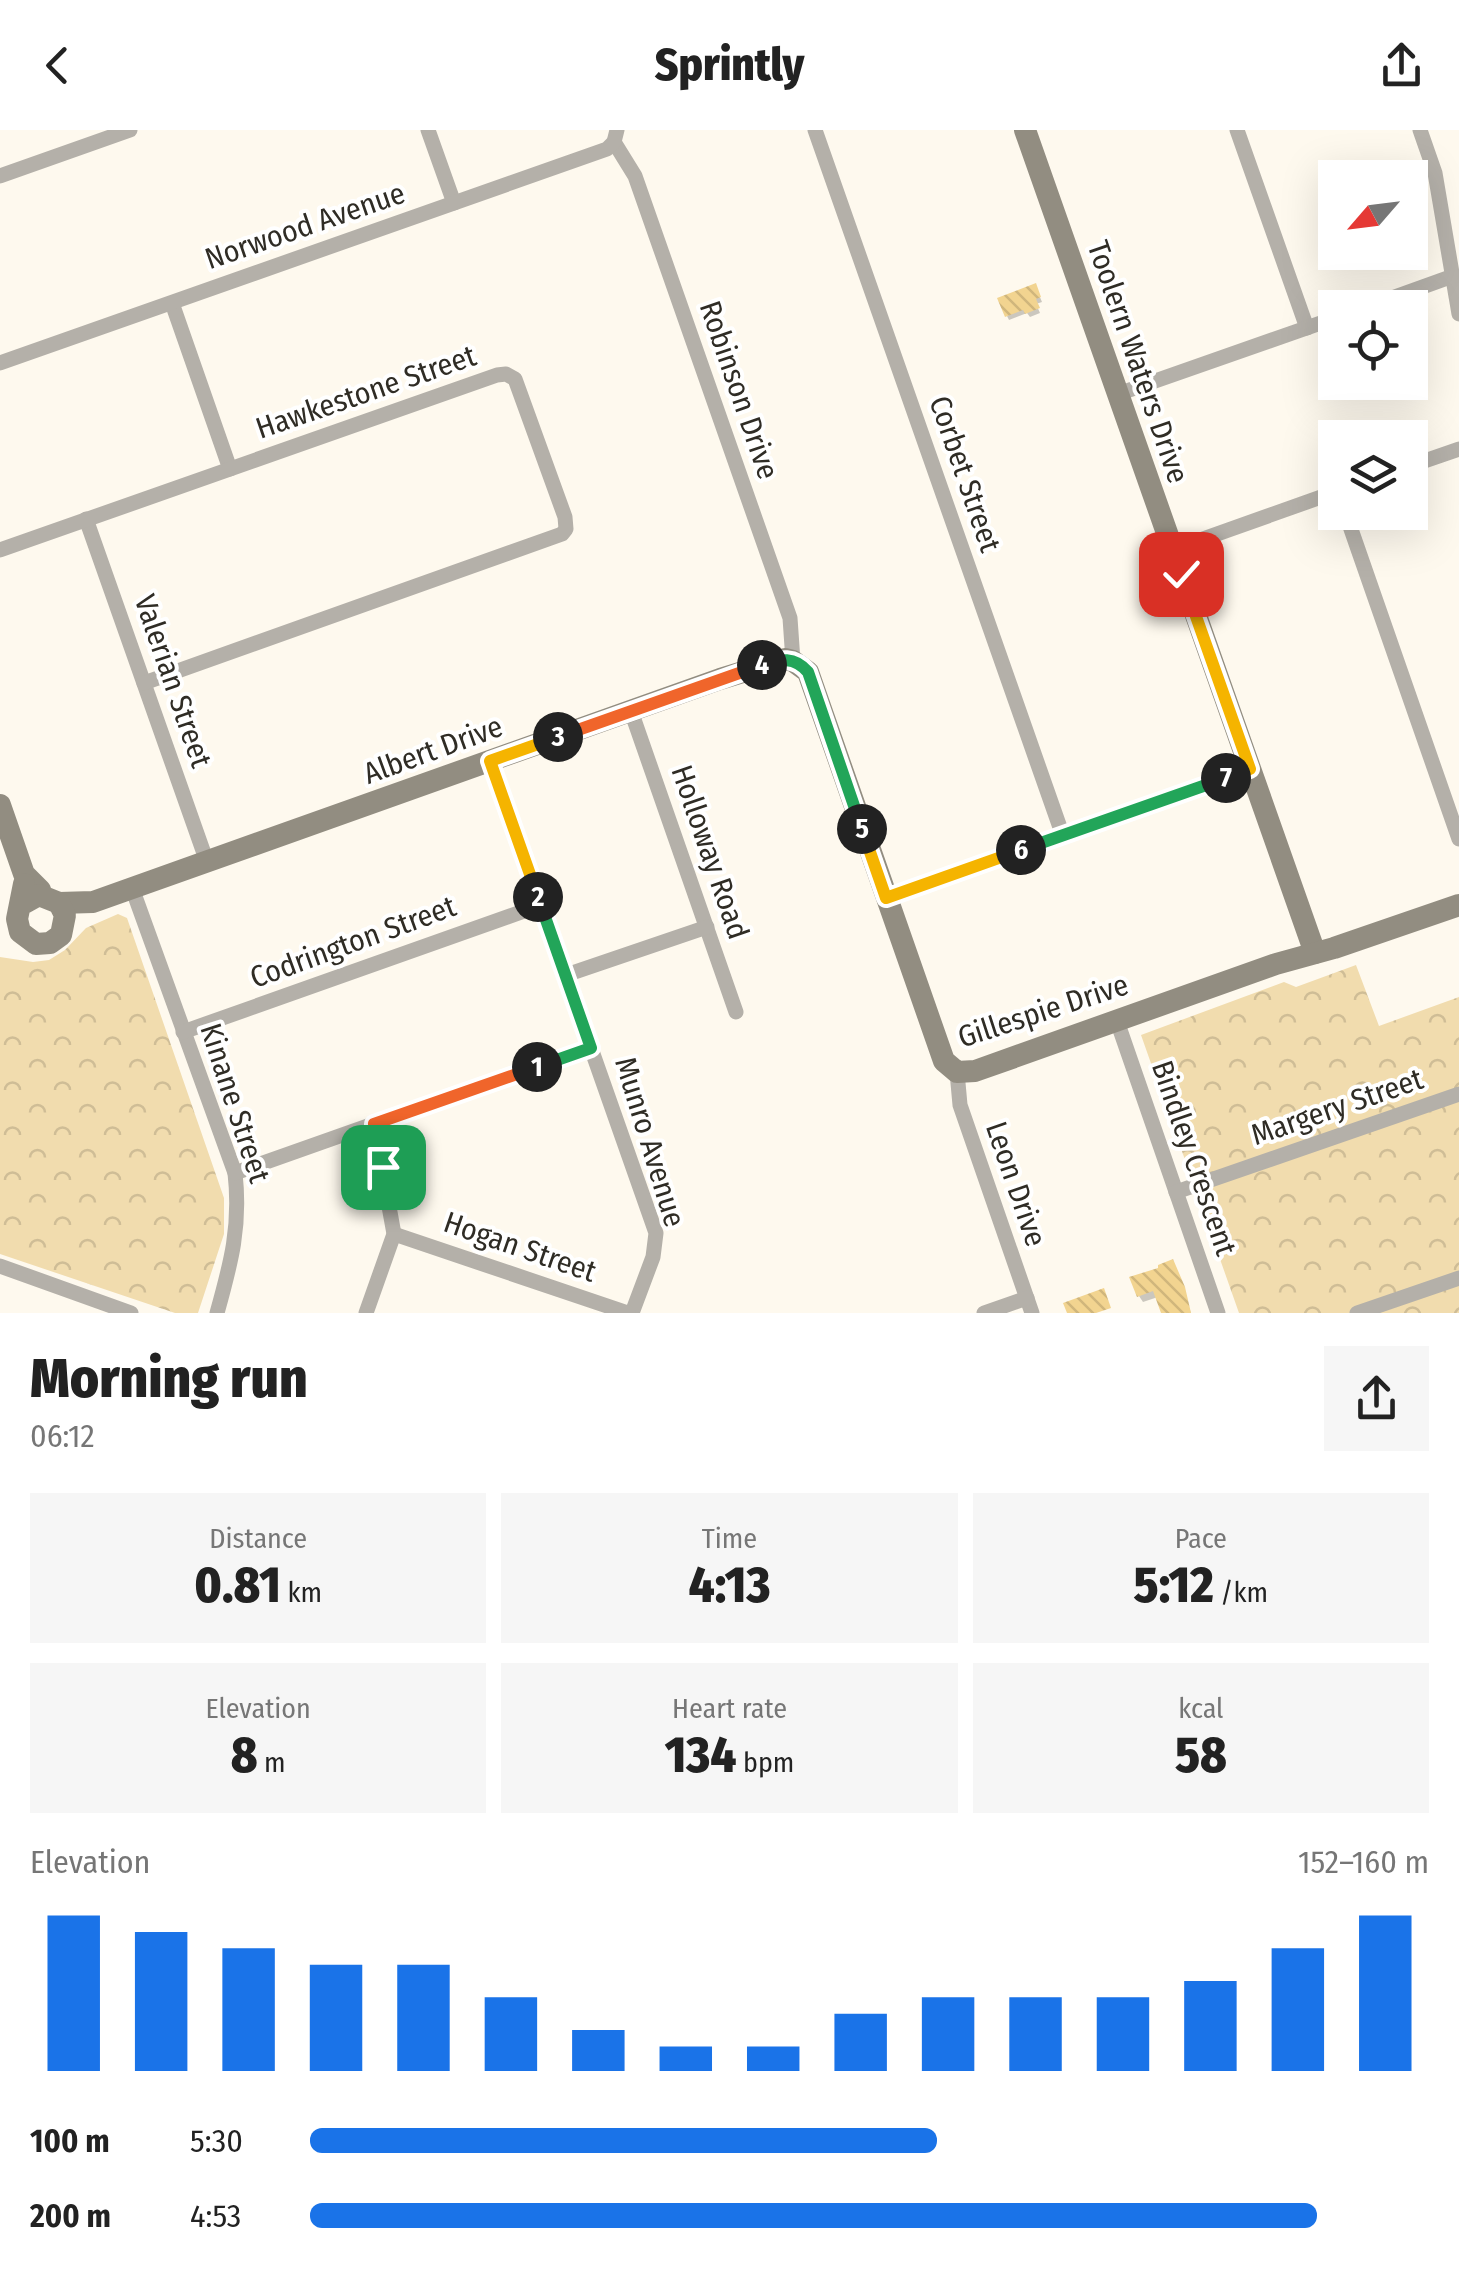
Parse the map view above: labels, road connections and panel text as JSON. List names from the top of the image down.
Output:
{
  "streets": {
    "street": [
      "Norwood Avenue",
      "Toolern Waters Drive",
      "Robinson Drive",
      "Hawkestone Street",
      "Corbet Street",
      "Valerian Street",
      "Albert Drive",
      "Holloway Road",
      "Codrington Street",
      "Gillespie Drive",
      "Kinane Street",
      "Margery Street",
      "Munro Avenue",
      "Bindley Crescent",
      "Leon Drive",
      "Hogan Street"
    ]
  },
  "crossings": [
    ["Norwood Avenue", "Robinson Drive"],
    ["Toolern Waters Drive", "Gillespie Drive"],
    ["Robinson Drive", "Albert Drive"],
    ["Robinson Drive", "Gillespie Drive"],
    ["Hawkestone Street", "Valerian Street"],
    ["Valerian Street", "Albert Drive"],
    ["Albert Drive", "Holloway Road"],
    ["Albert Drive", "Gillespie Drive"],
    ["Albert Drive", "Kinane Street"],
    ["Albert Drive", "Munro Avenue"],
    ["Codrington Street", "Kinane Street"],
    ["Codrington Street", "Munro Avenue"],
    ["Gillespie Drive", "Bindley Crescent"],
    ["Gillespie Drive", "Leon Drive"],
    ["Margery Street", "Bindley Crescent"],
    ["Munro Avenue", "Hogan Street"]
  ],
  "north": "bottom left",
  "page": {
    "header": "Sprintly",
    "pins": [
      "4",
      "3",
      "7",
      "5",
      "6",
      "2",
      "1"
    ],
    "heading": ["Morning run", "06:12"],
    "stats": [
      ["Distance", "0.81 km"],
      ["Time", "4:13"],
      ["Pace", "5:12 /km"],
      ["Elevation", "8 m"],
      ["Heart rate", "134 bpm"],
      ["kcal", "58"]
    ],
    "chart": ["Elevation", "152–160 m"],
    "list": [
      {
        "name": "100 m",
        "note": "5:30"
      },
      {
        "name": "200 m",
        "note": "4:53"
      }
    ]
  }
}
